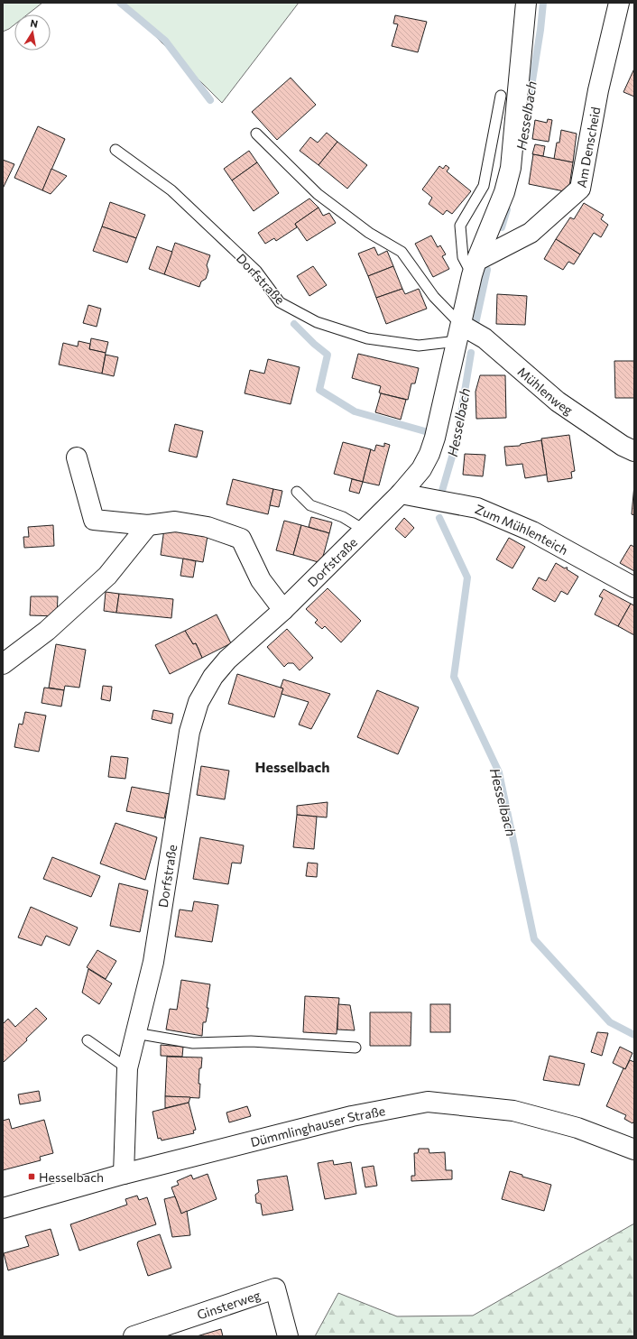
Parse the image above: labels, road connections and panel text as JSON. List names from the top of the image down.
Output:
{
  "streets": {
    "street": [
      "Am Denscheid",
      "Dorfstraße",
      "Mühlenweg",
      "Zum Mühlenteich",
      "Dümmlinghauser Straße",
      "Ginsterweg"
    ]
  },
  "crossings": [
    ["Am Denscheid", "Dorfstraße"],
    ["Dorfstraße", "Mühlenweg"],
    ["Dorfstraße", "Zum Mühlenteich"],
    ["Dorfstraße", "Dümmlinghauser Straße"]
  ],
  "districts": ["Hesselbach"],
  "water": ["Hesselbach"],
  "places": {
    "transit": ["Hesselbach"]
  },
  "north": "top"
}
